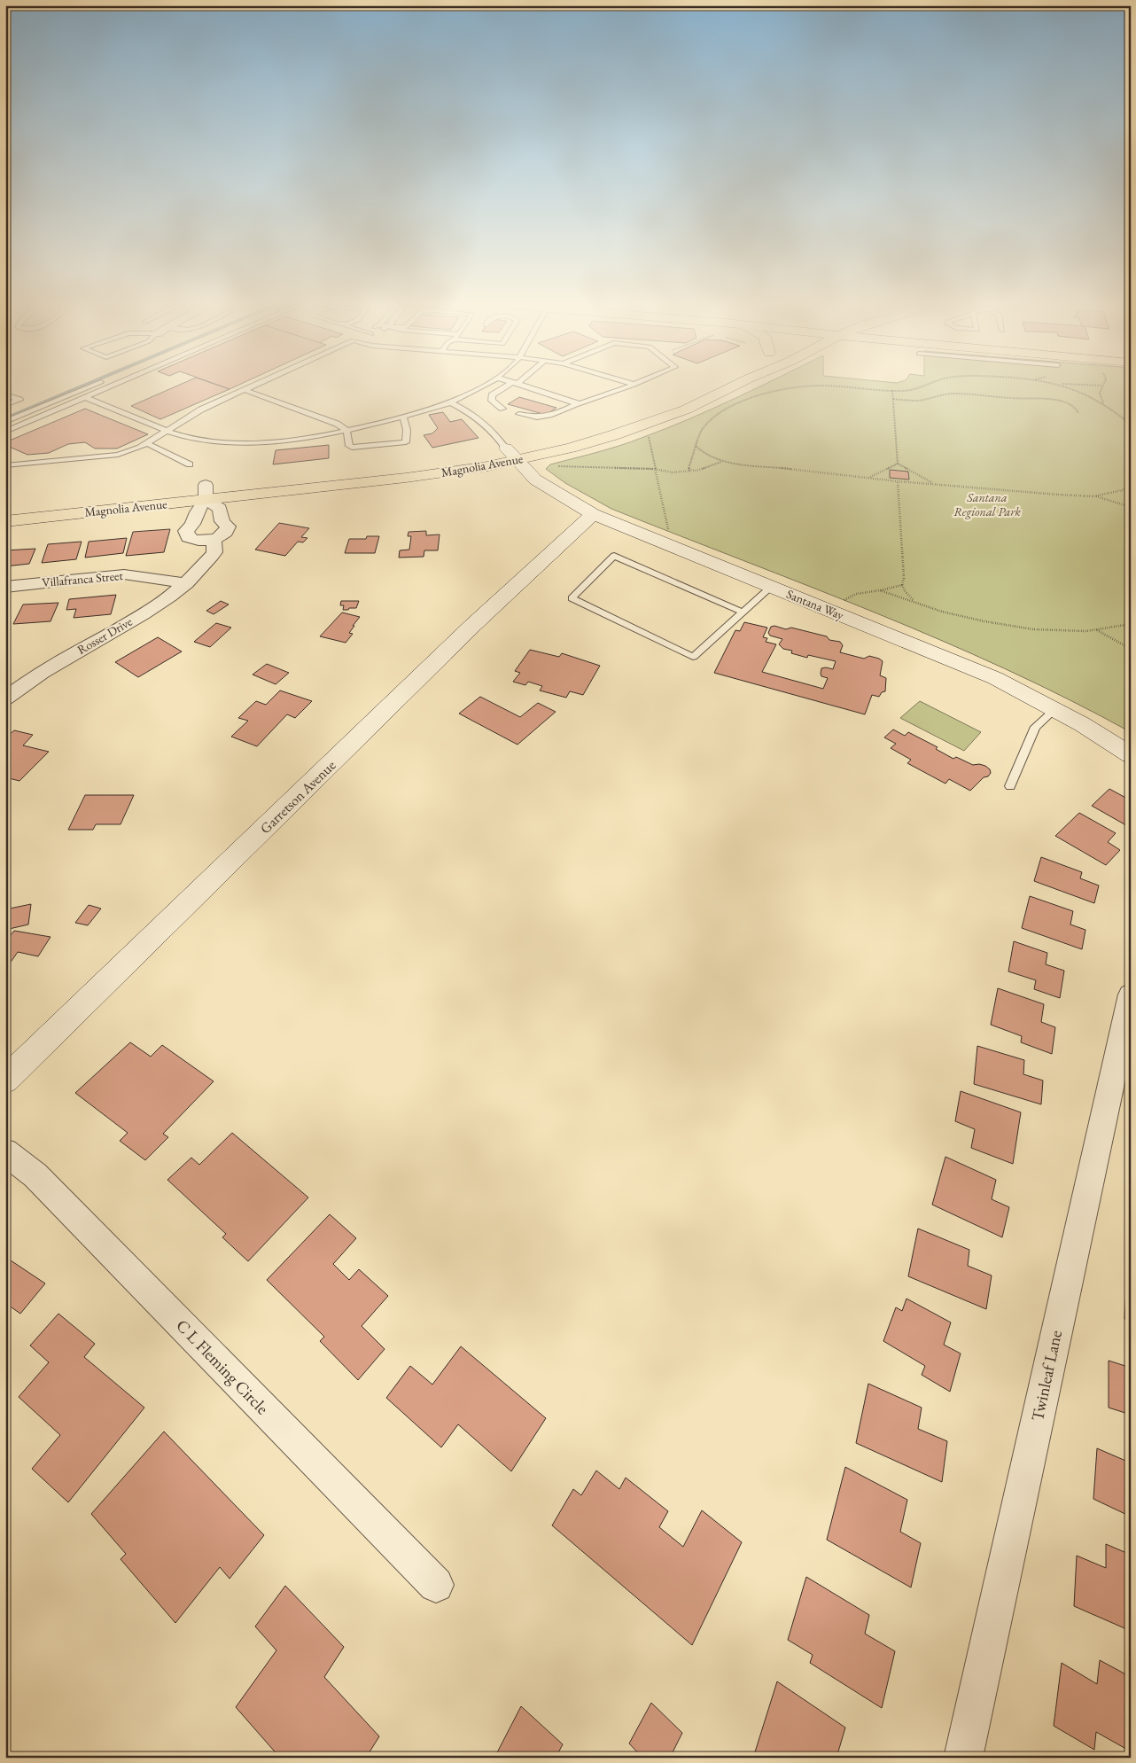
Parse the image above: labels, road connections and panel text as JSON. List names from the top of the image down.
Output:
{
  "streets": {
    "main road": ["Magnolia Avenue"],
    "street": [
      "Villafranca Street",
      "Santana Way",
      "Rosser Drive",
      "Garretson Avenue",
      "C L Fleming Circle",
      "Twinleaf Lane"
    ]
  },
  "crossings": [
    ["Magnolia Avenue", "Santana Way"],
    ["Magnolia Avenue", "Rosser Drive"],
    ["Villafranca Street", "Rosser Drive"],
    ["Santana Way", "Garretson Avenue"]
  ],
  "parks": ["Santana Regional Park"]
}
